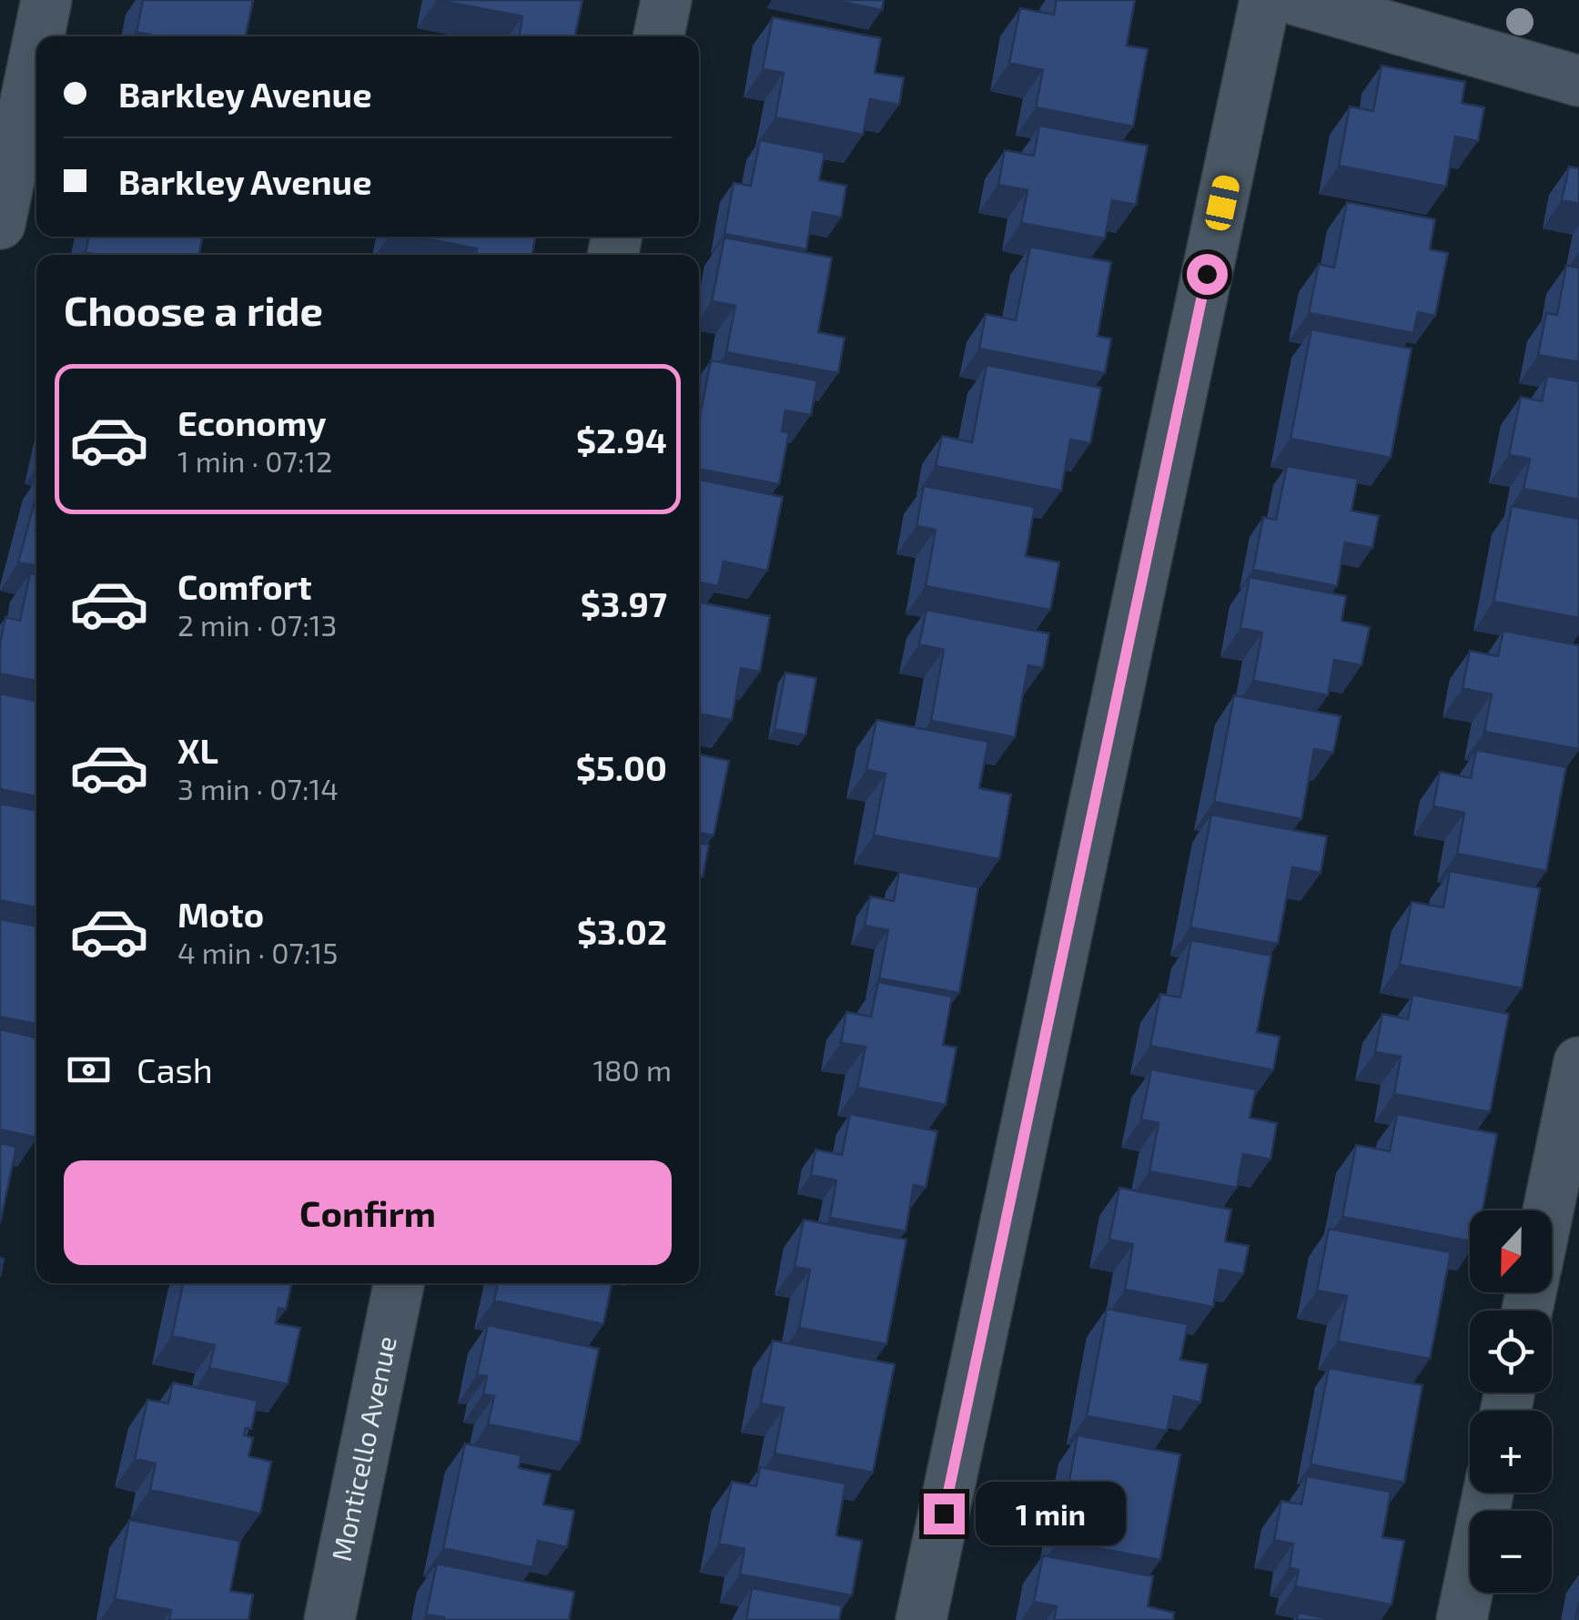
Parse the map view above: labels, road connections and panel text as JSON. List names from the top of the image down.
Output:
{
  "streets": {
    "street": ["Monticello Avenue"]
  },
  "north": "bottom",
  "page": {
    "banner": ["Barkley Avenue", "Barkley Avenue"],
    "heading": "Choose a ride",
    "list": [
      {
        "name": "Economy",
        "note": "1 min · 07:12",
        "value": "$2.94"
      },
      {
        "name": "Comfort",
        "note": "2 min · 07:13",
        "value": "$3.97"
      },
      {
        "name": "XL",
        "note": "3 min · 07:14",
        "value": "$5.00"
      },
      {
        "name": "Moto",
        "note": "4 min · 07:15",
        "value": "$3.02"
      }
    ],
    "pay": ["Cash", "180 m"],
    "buttons": "Confirm",
    "map_buttons": ["+", "−"],
    "bubble": "1 min"
  }
}
